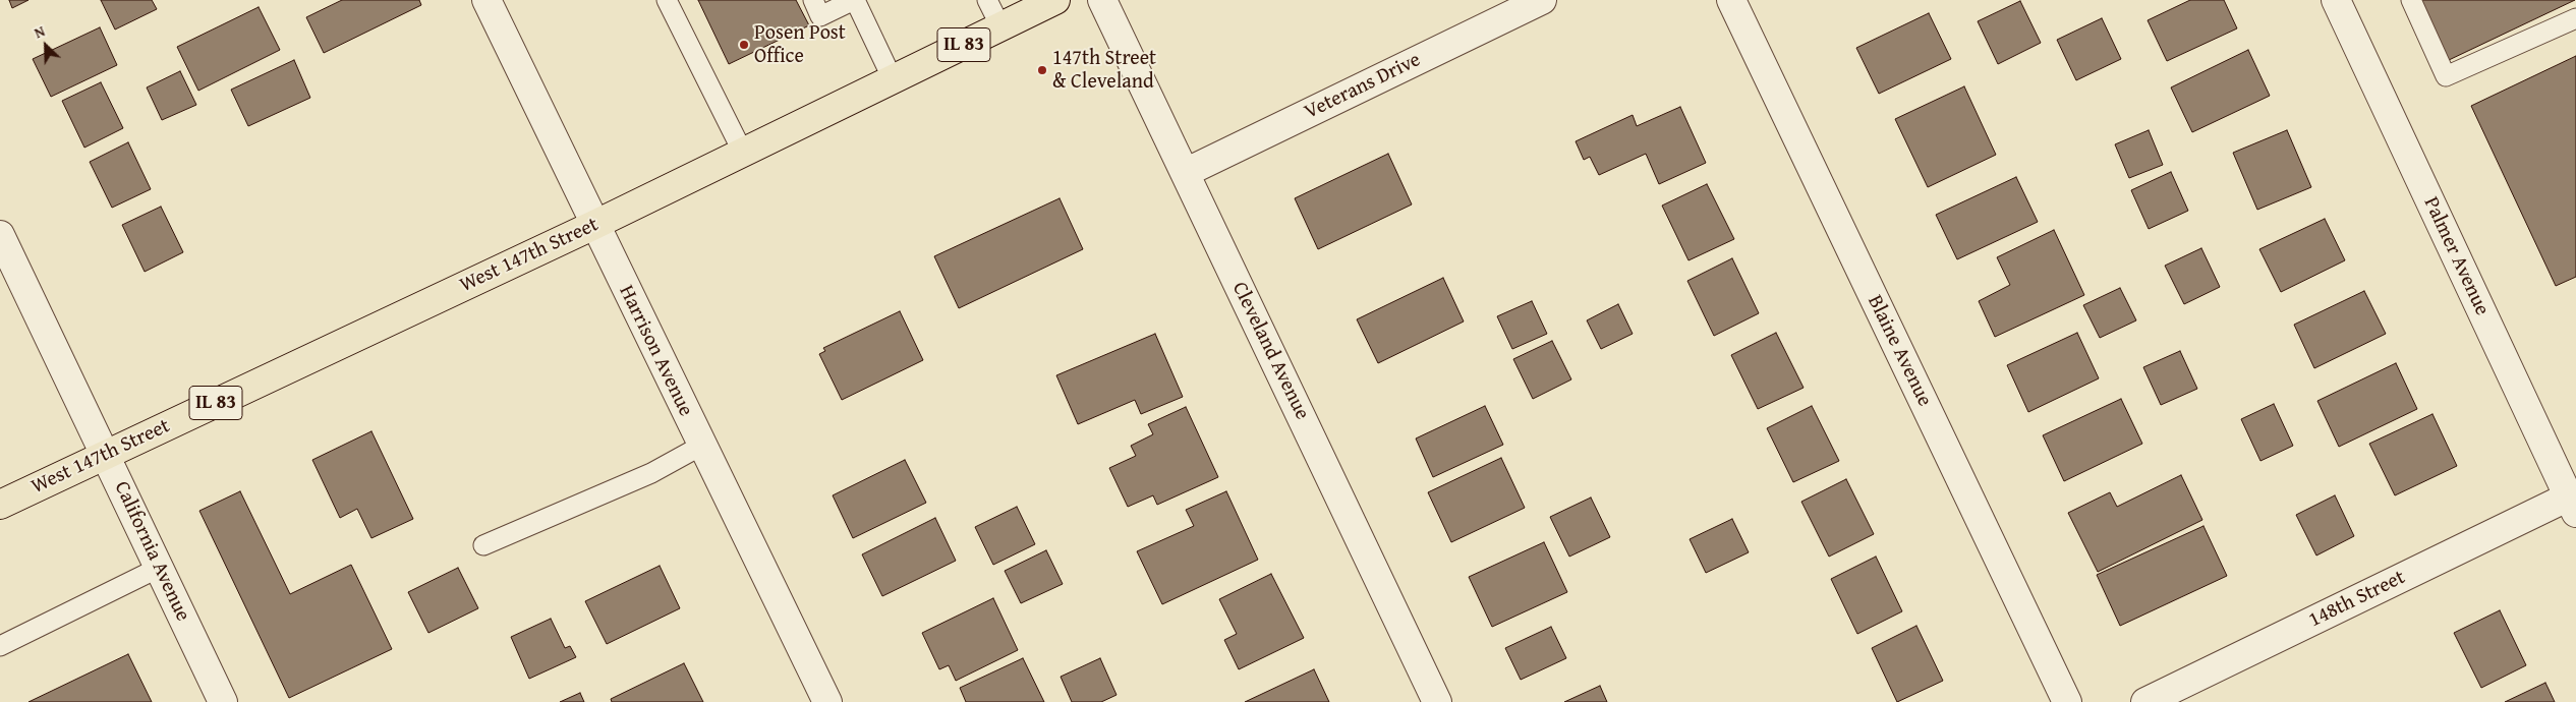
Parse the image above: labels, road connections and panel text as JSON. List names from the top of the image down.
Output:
{
  "streets": {
    "main road": ["IL 83", "West 147th Street"],
    "street": [
      "Veterans Drive",
      "Palmer Avenue",
      "Harrison Avenue",
      "Cleveland Avenue",
      "Blaine Avenue",
      "California Avenue",
      "148th Street"
    ]
  },
  "crossings": [
    ["Veterans Drive", "Cleveland Avenue"],
    ["West 147th Street", "Harrison Avenue"],
    ["West 147th Street", "California Avenue"],
    ["Palmer Avenue", "148th Street"]
  ],
  "places": ["Posen Post Office", "147th Street & Cleveland"],
  "north": "top left"
}
